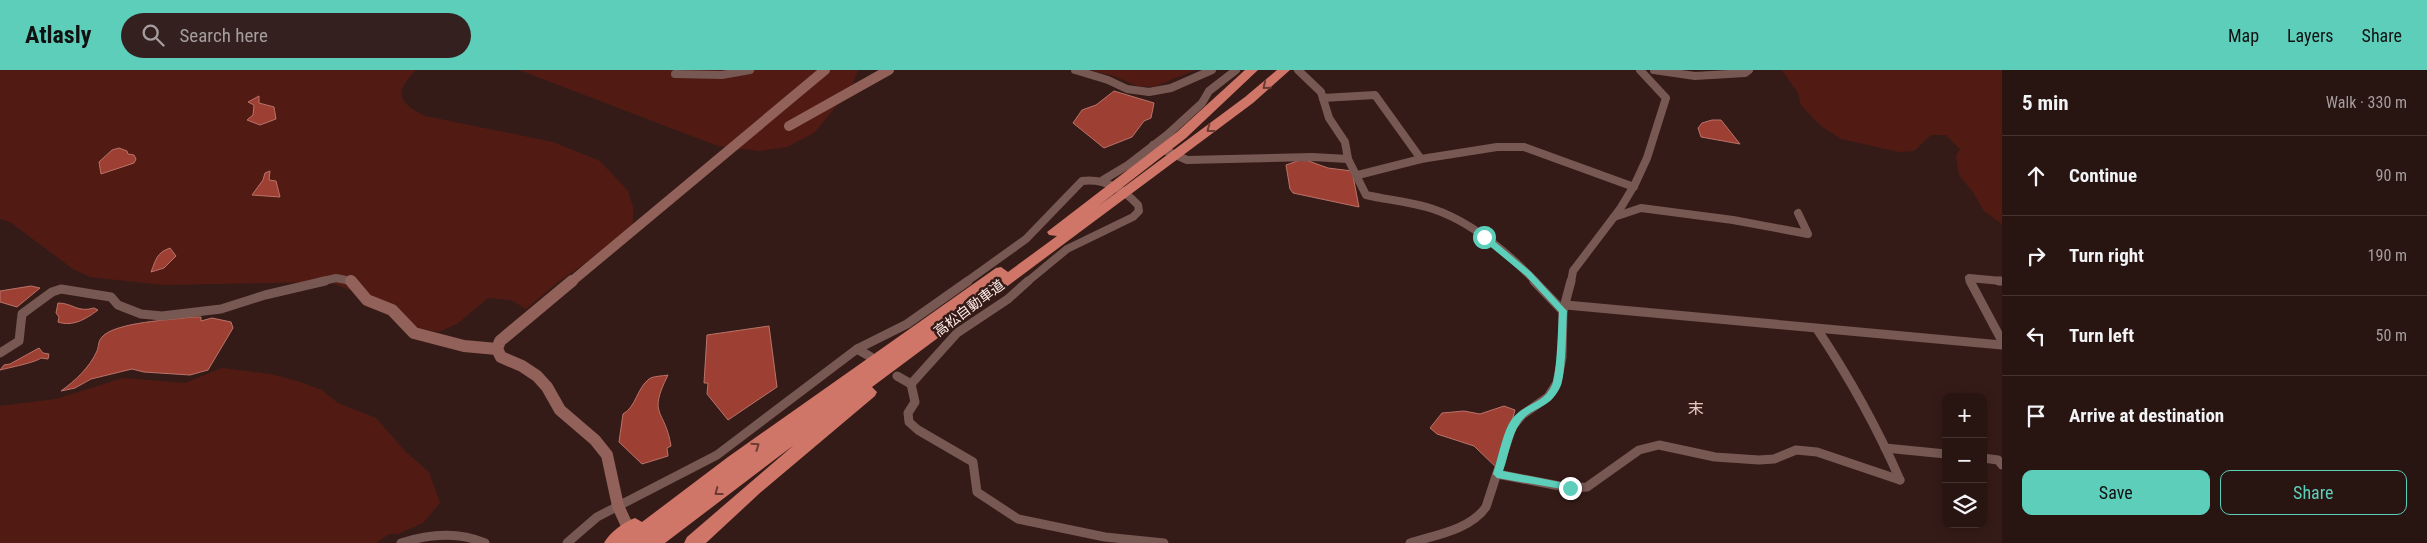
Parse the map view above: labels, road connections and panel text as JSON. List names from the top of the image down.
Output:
{
  "streets": {
    "highway": ["高松自動車道"]
  },
  "districts": ["末"],
  "page": {
    "header": "Atlasly",
    "search": "Search here",
    "nav": ["Map", "Layers", "Share"],
    "heading": ["5 min", "Walk · 330 m"],
    "list": [
      ["Continue", "90 m"],
      ["Turn right", "190 m"],
      ["Turn left", "50 m"],
      "Arrive at destination"
    ],
    "map_buttons": ["+", "−"],
    "buttons": ["Save", "Share"]
  }
}
